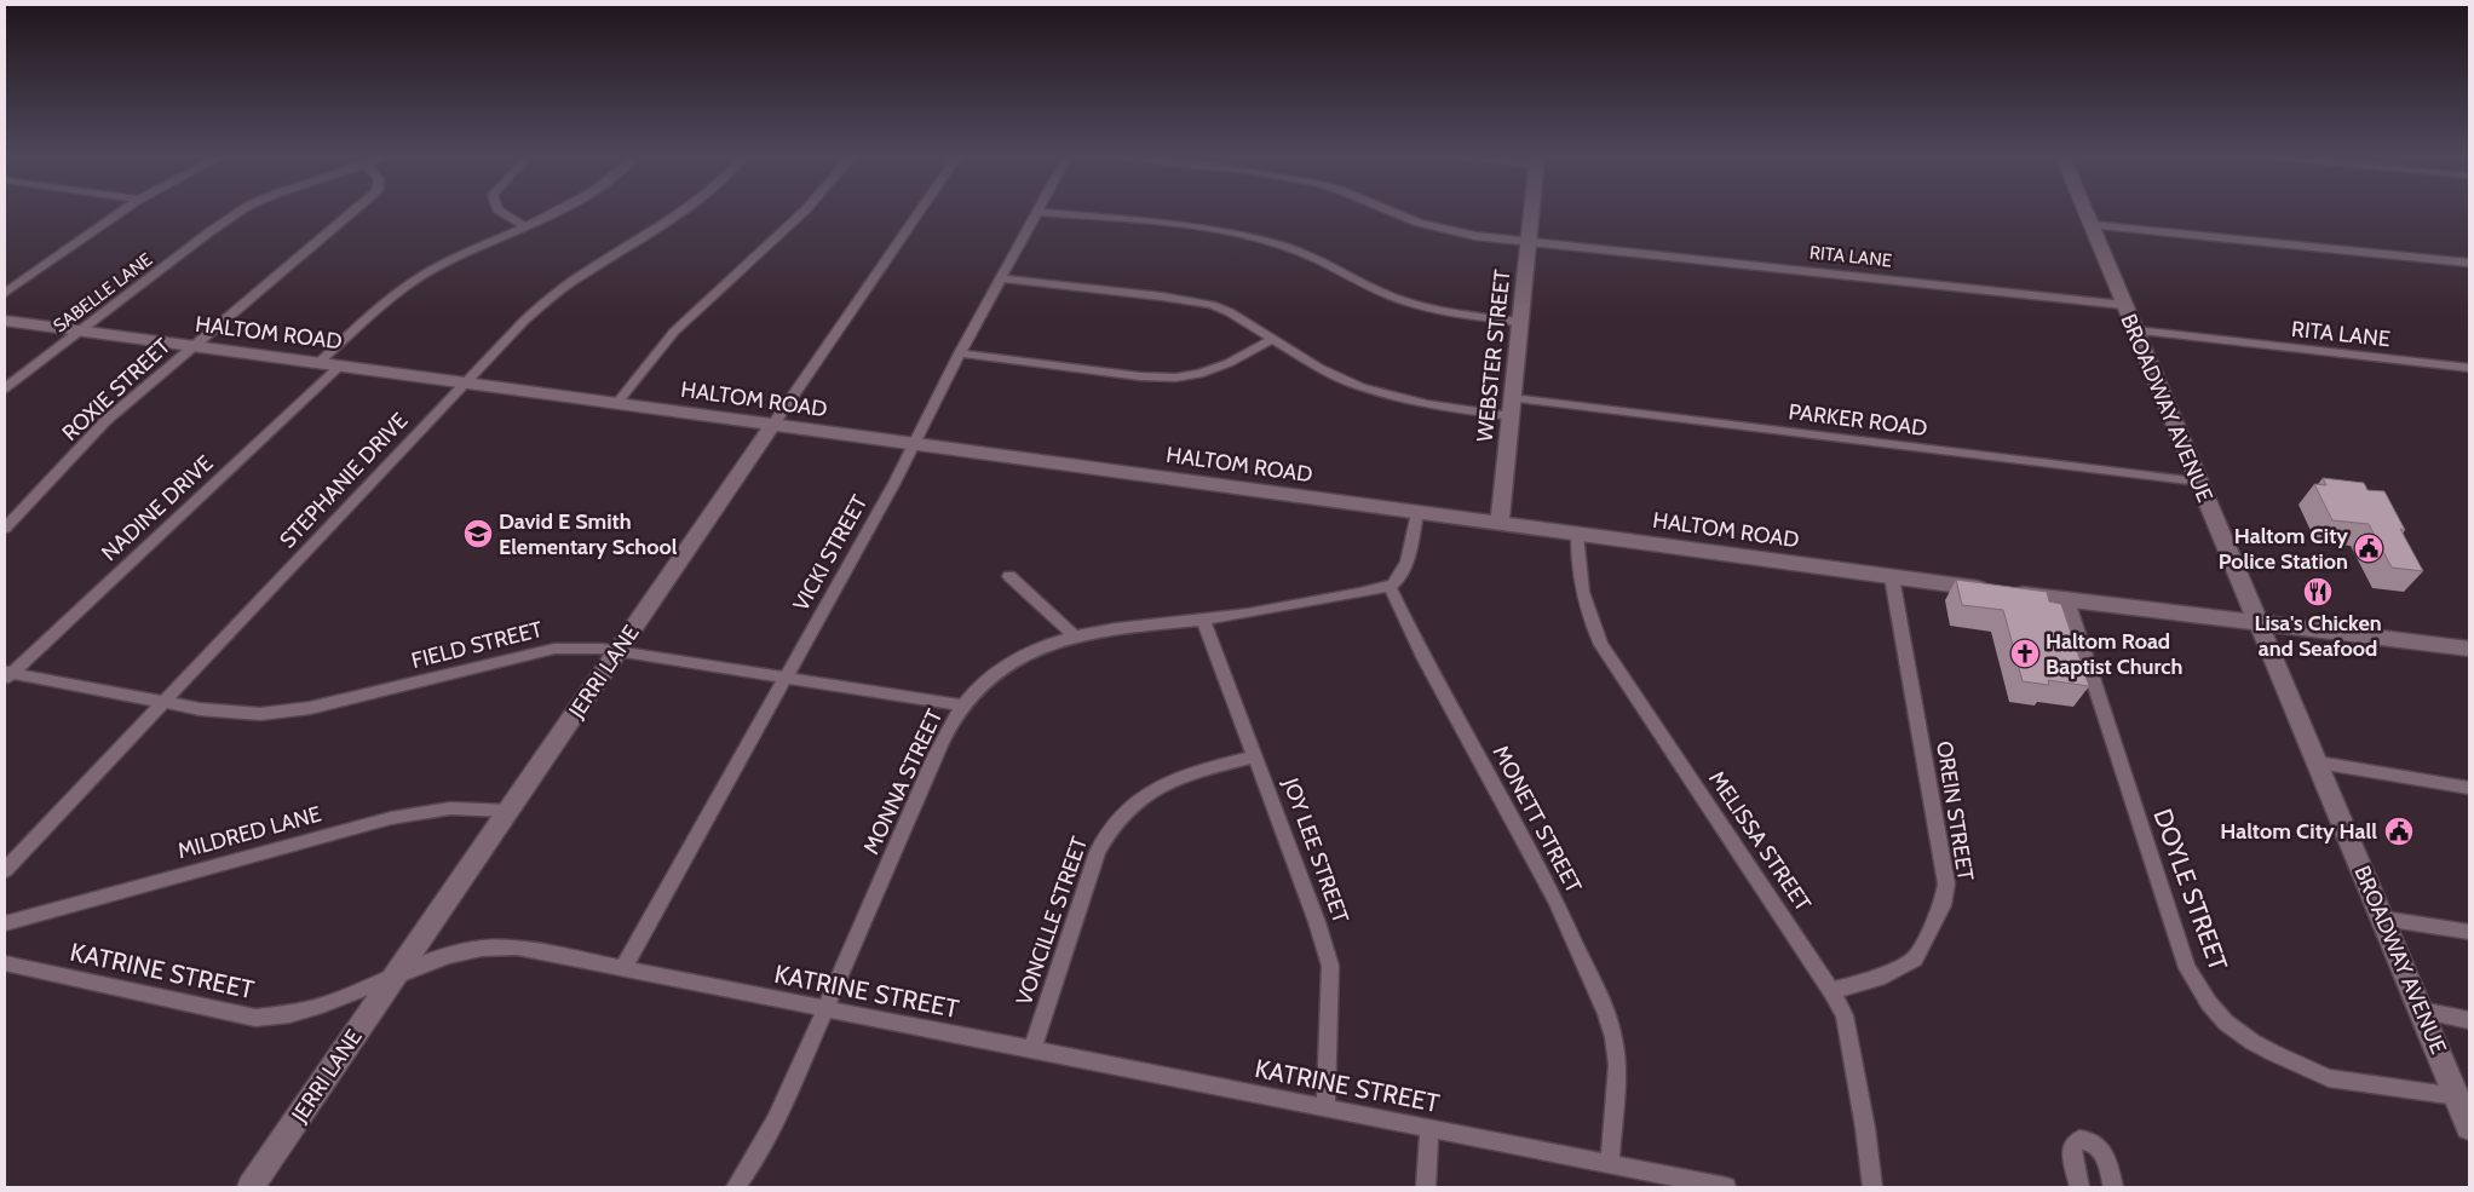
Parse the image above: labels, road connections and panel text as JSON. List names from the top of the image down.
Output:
{
  "streets": {
    "main road": [
      "HALTOM ROAD",
      "WEBSTER STREET",
      "BROADWAY AVENUE",
      "JERRI LANE"
    ],
    "street": [
      "RITA LANE",
      "SABELLE LANE",
      "ROXIE STREET",
      "PARKER ROAD",
      "STEPHANIE DRIVE",
      "NADINE DRIVE",
      "VICKI STREET",
      "FIELD STREET",
      "MONNA STREET",
      "OREIN STREET",
      "MONETT STREET",
      "MILDRED LANE",
      "MELISSA STREET",
      "JOY LEE STREET",
      "DOYLE STREET",
      "VONCILLE STREET",
      "KATRINE STREET"
    ]
  },
  "crossings": [
    ["RITA LANE", "WEBSTER STREET"],
    ["RITA LANE", "BROADWAY AVENUE"],
    ["SABELLE LANE", "HALTOM ROAD"],
    ["HALTOM ROAD", "WEBSTER STREET"],
    ["HALTOM ROAD", "ROXIE STREET"],
    ["HALTOM ROAD", "BROADWAY AVENUE"],
    ["HALTOM ROAD", "STEPHANIE DRIVE"],
    ["HALTOM ROAD", "NADINE DRIVE"],
    ["HALTOM ROAD", "VICKI STREET"],
    ["HALTOM ROAD", "JERRI LANE"],
    ["HALTOM ROAD", "OREIN STREET"],
    ["HALTOM ROAD", "MELISSA STREET"],
    ["HALTOM ROAD", "DOYLE STREET"],
    ["WEBSTER STREET", "PARKER ROAD"],
    ["BROADWAY AVENUE", "PARKER ROAD"],
    ["BROADWAY AVENUE", "DOYLE STREET"],
    ["STEPHANIE DRIVE", "FIELD STREET"],
    ["NADINE DRIVE", "FIELD STREET"],
    ["VICKI STREET", "FIELD STREET"],
    ["VICKI STREET", "KATRINE STREET"],
    ["FIELD STREET", "JERRI LANE"],
    ["FIELD STREET", "MONNA STREET"],
    ["JERRI LANE", "MILDRED LANE"],
    ["JERRI LANE", "KATRINE STREET"],
    ["MONNA STREET", "MONETT STREET"],
    ["MONNA STREET", "JOY LEE STREET"],
    ["MONNA STREET", "KATRINE STREET"],
    ["OREIN STREET", "MELISSA STREET"],
    ["MONETT STREET", "KATRINE STREET"],
    ["JOY LEE STREET", "VONCILLE STREET"],
    ["JOY LEE STREET", "KATRINE STREET"],
    ["VONCILLE STREET", "KATRINE STREET"]
  ],
  "places": {
    "school or university": ["David E Smith Elementary School"],
    "public building": ["Haltom City Police Station", "Haltom City Hall"],
    "restaurant": ["Lisa's Chicken and Seafood"],
    "church": ["Haltom Road Baptist Church"]
  }
}
